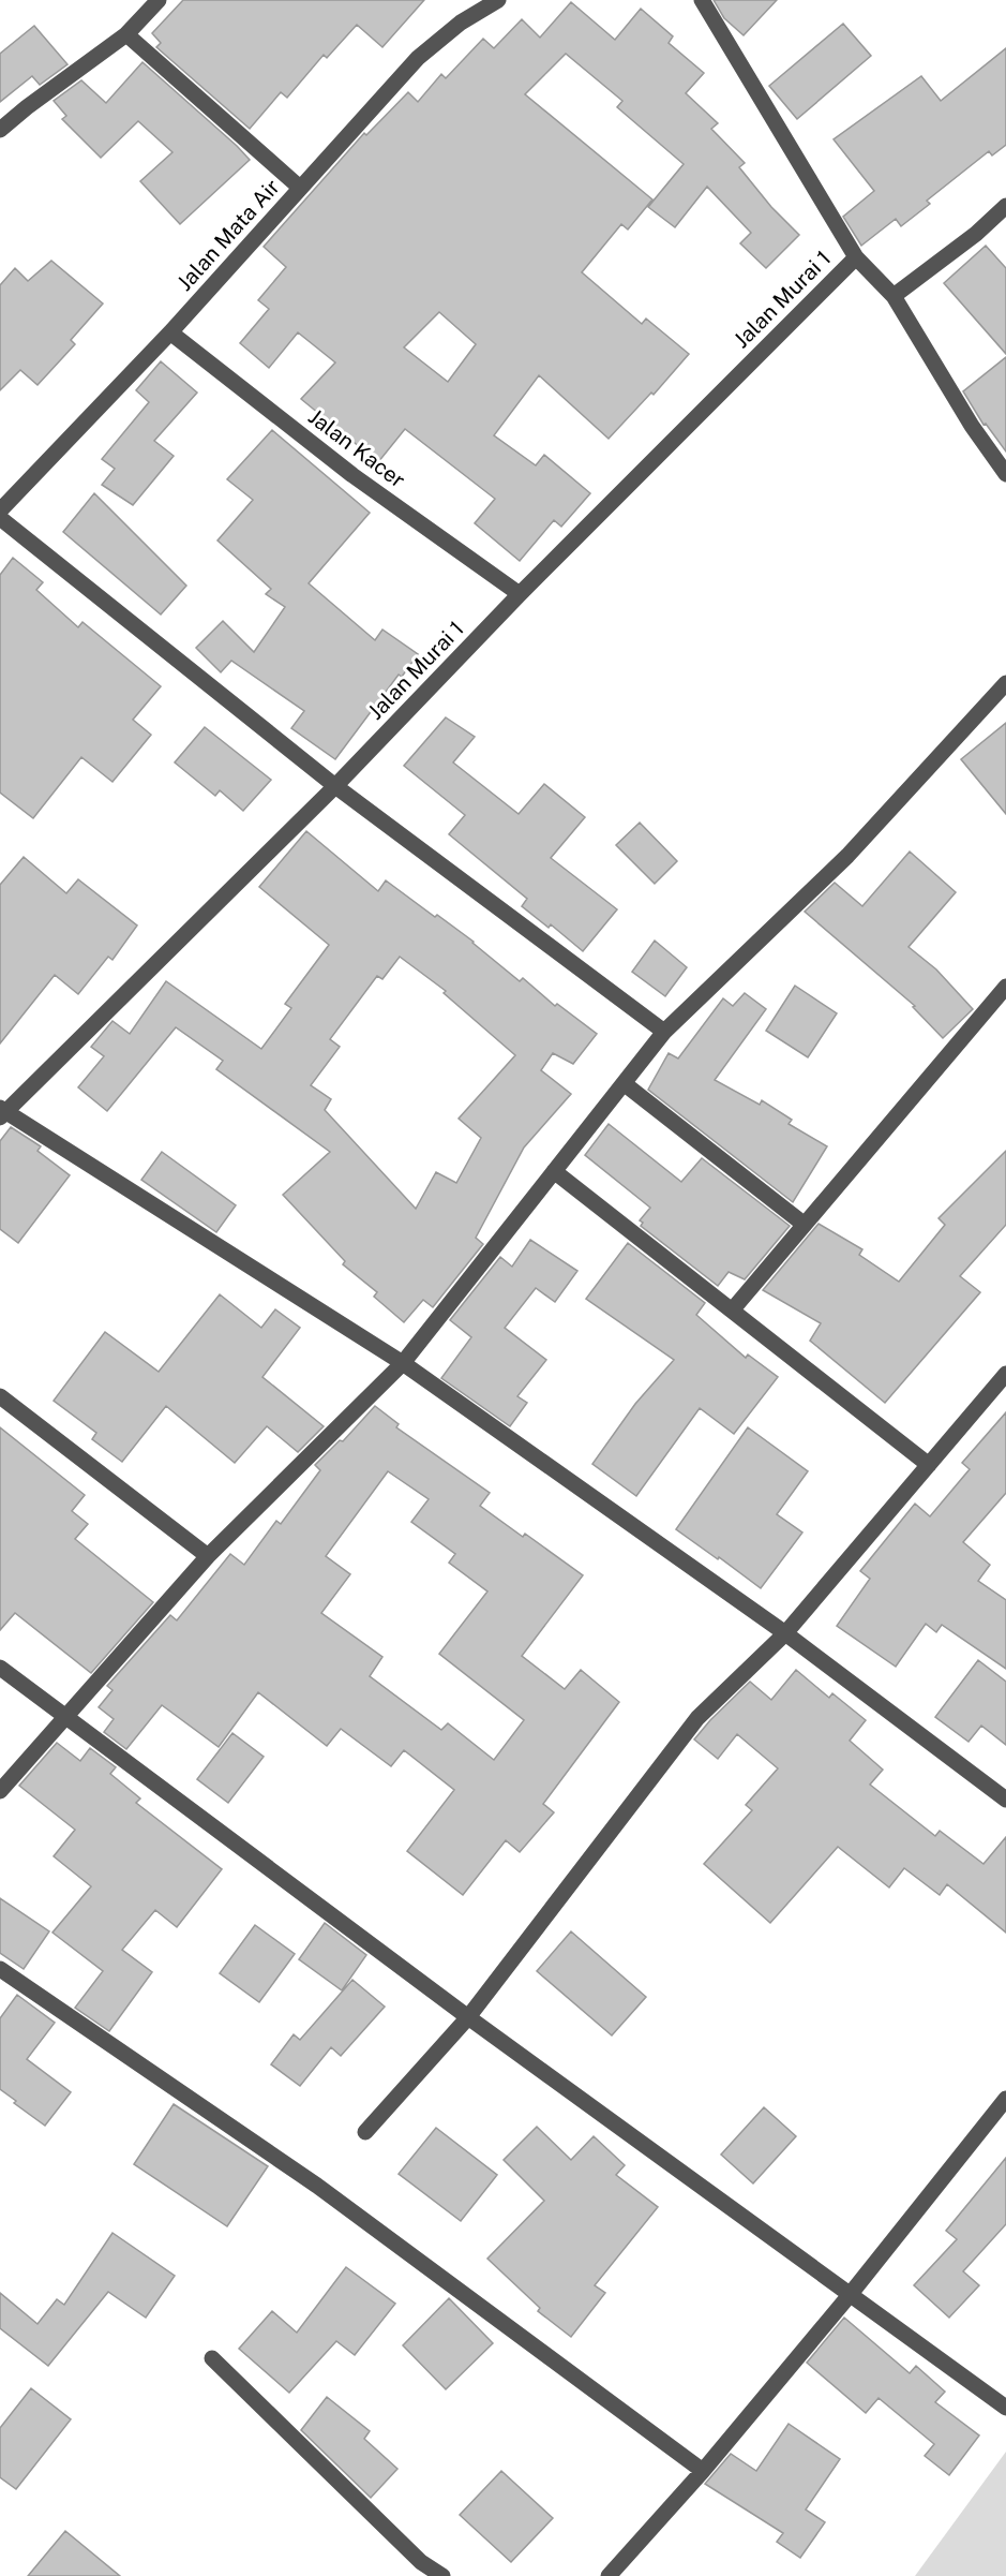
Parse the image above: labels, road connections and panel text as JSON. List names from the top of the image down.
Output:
{
  "streets": {
    "street": ["Jalan Mata Air", "Jalan Murai 1", "Jalan Kacer"]
  },
  "crossings": [
    ["Jalan Mata Air", "Jalan Kacer"],
    ["Jalan Murai 1", "Jalan Kacer"]
  ]
}
